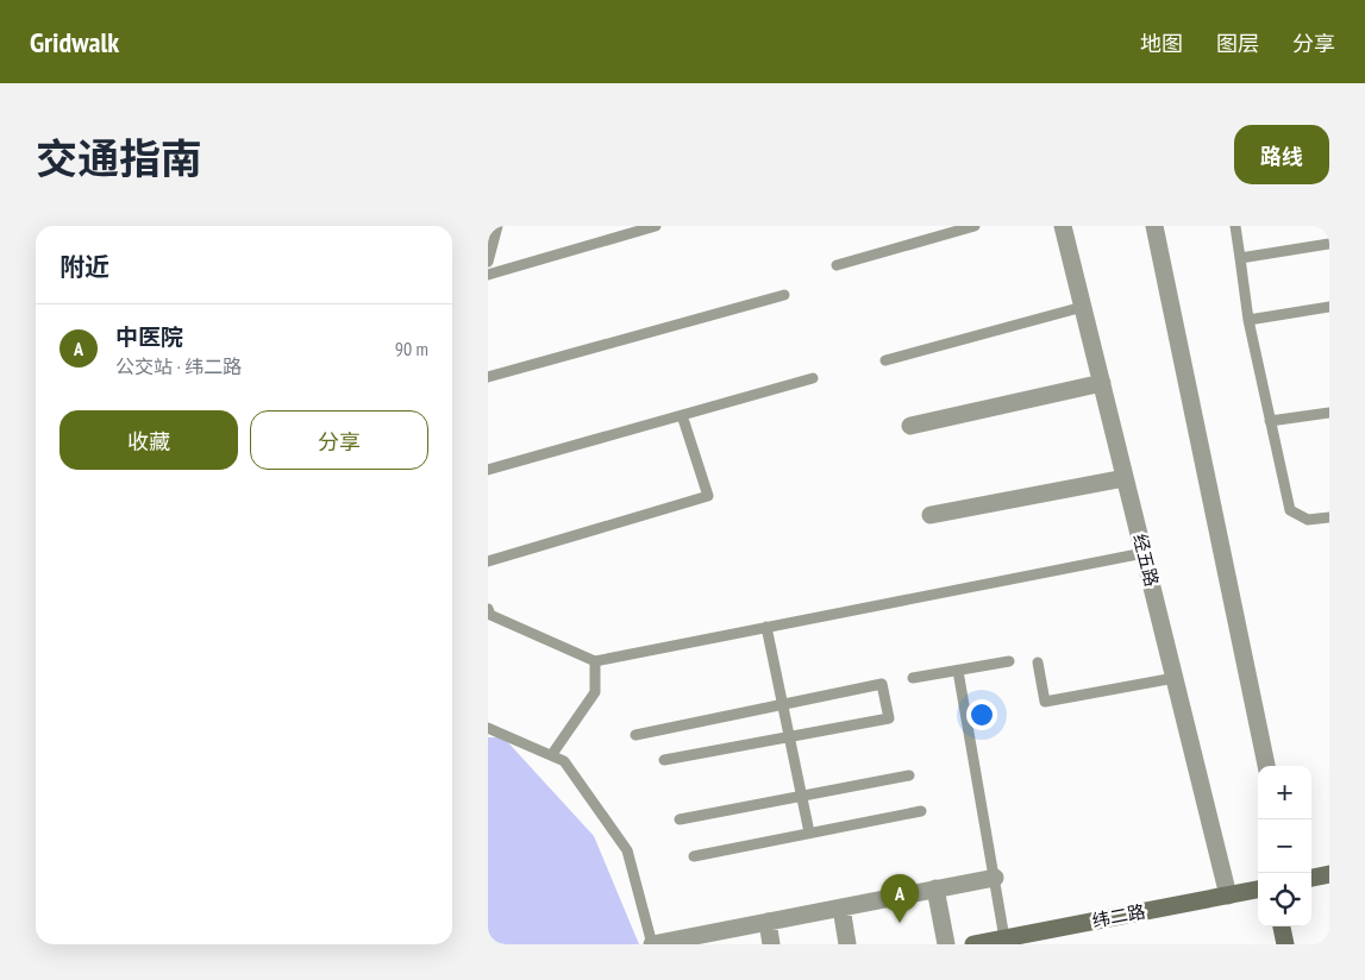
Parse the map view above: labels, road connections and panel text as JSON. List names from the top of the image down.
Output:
{
  "streets": {
    "main road": ["纬二路"],
    "street": ["经五路"]
  },
  "crossings": [
    ["经五路", "纬二路"]
  ],
  "page": {
    "header": "Gridwalk",
    "nav": ["地图", "图层", "分享"],
    "title": "交通指南",
    "buttons": [
      "路线",
      ["收藏", "分享"]
    ],
    "heading": "附近",
    "list": [
      {
        "mark": "A",
        "name": "中医院",
        "note": "公交站 · 纬二路",
        "value": "90 m"
      }
    ],
    "map_buttons": ["+", "−"],
    "pins": "A"
  }
}
